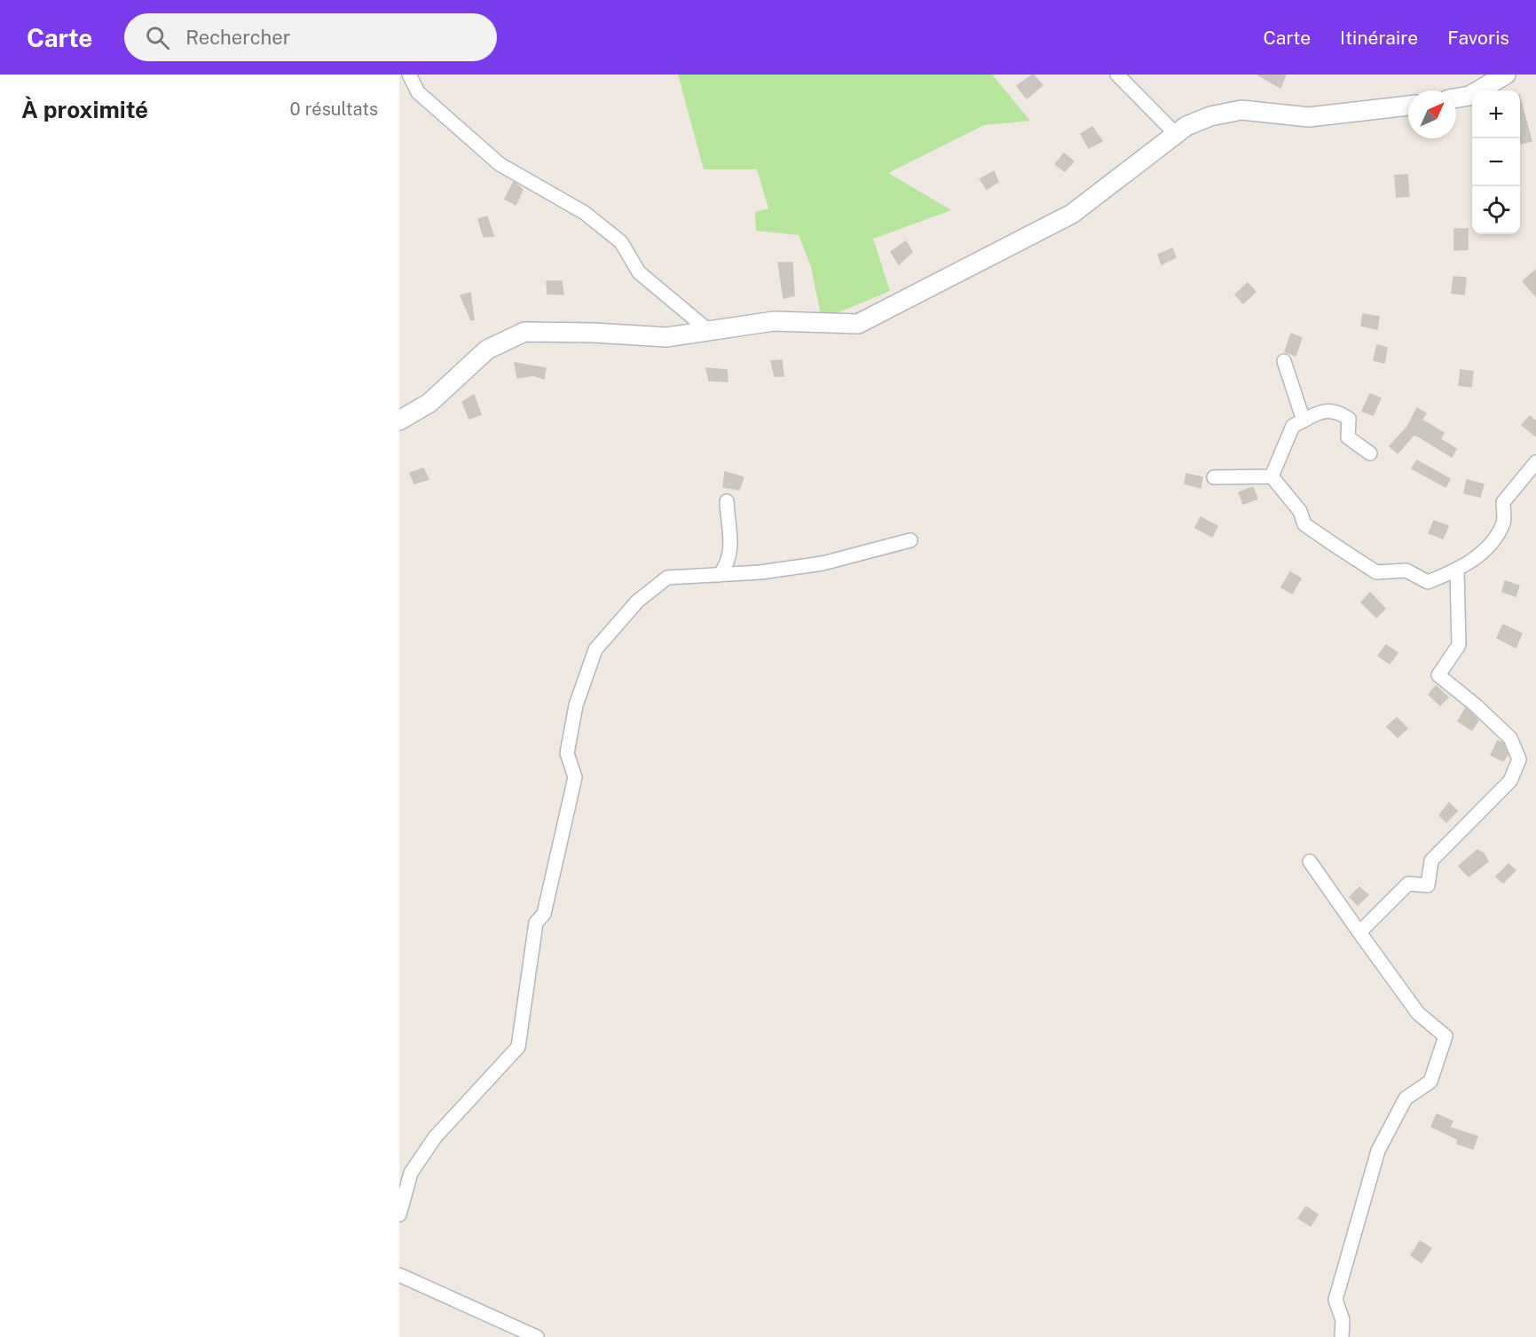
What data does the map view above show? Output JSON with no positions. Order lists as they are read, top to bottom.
{
  "north": "top right",
  "page": {
    "header": "Carte",
    "search": "Rechercher",
    "nav": ["Carte", "Itinéraire", "Favoris"],
    "heading": ["À proximité", "0 résultats"],
    "map_buttons": ["+", "−"]
  }
}
